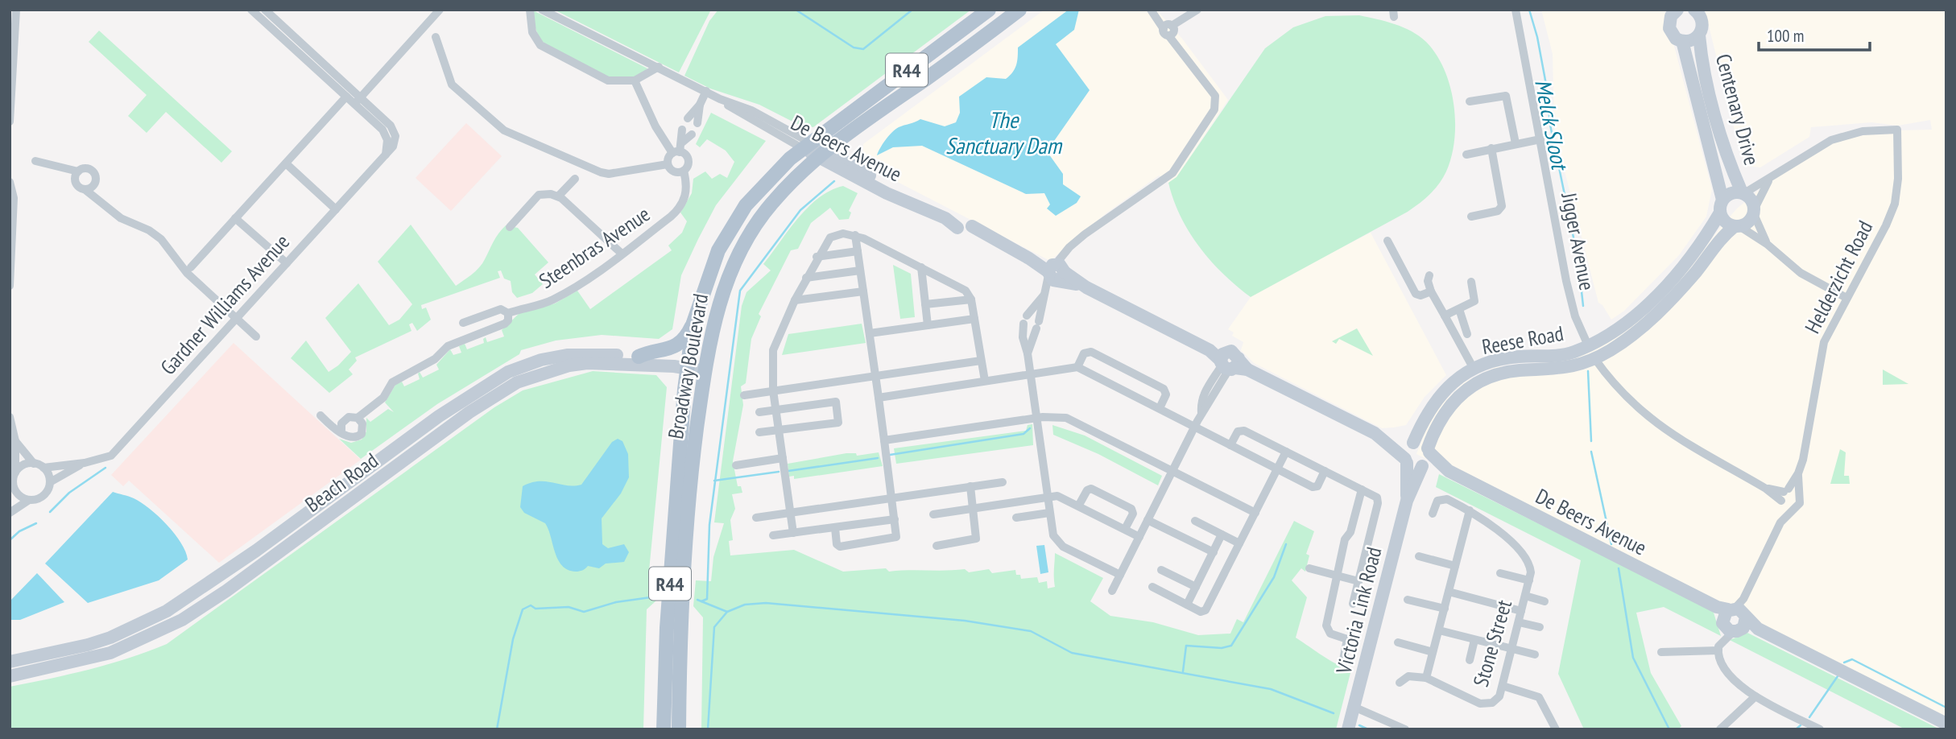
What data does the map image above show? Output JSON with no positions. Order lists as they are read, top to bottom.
{
  "streets": {
    "main road": ["R44", "Broadway Boulevard"],
    "street": [
      "Centenary Drive",
      "De Beers Avenue",
      "Jigger Avenue",
      "Steenbras Avenue",
      "Helderzicht Road",
      "Gardner Williams Avenue",
      "Reese Road",
      "Beach Road",
      "Victoria Link Road",
      "Stone Street"
    ]
  },
  "crossings": [
    ["Centenary Drive", "Reese Road"],
    ["De Beers Avenue", "Reese Road"],
    ["De Beers Avenue", "Broadway Boulevard"],
    ["De Beers Avenue", "Victoria Link Road"],
    ["Jigger Avenue", "Reese Road"],
    ["Reese Road", "Victoria Link Road"],
    ["Broadway Boulevard", "Beach Road"]
  ],
  "water": ["The Sanctuary Dam", "Melck Sloot"],
  "scale_bar": "100 m"
}
